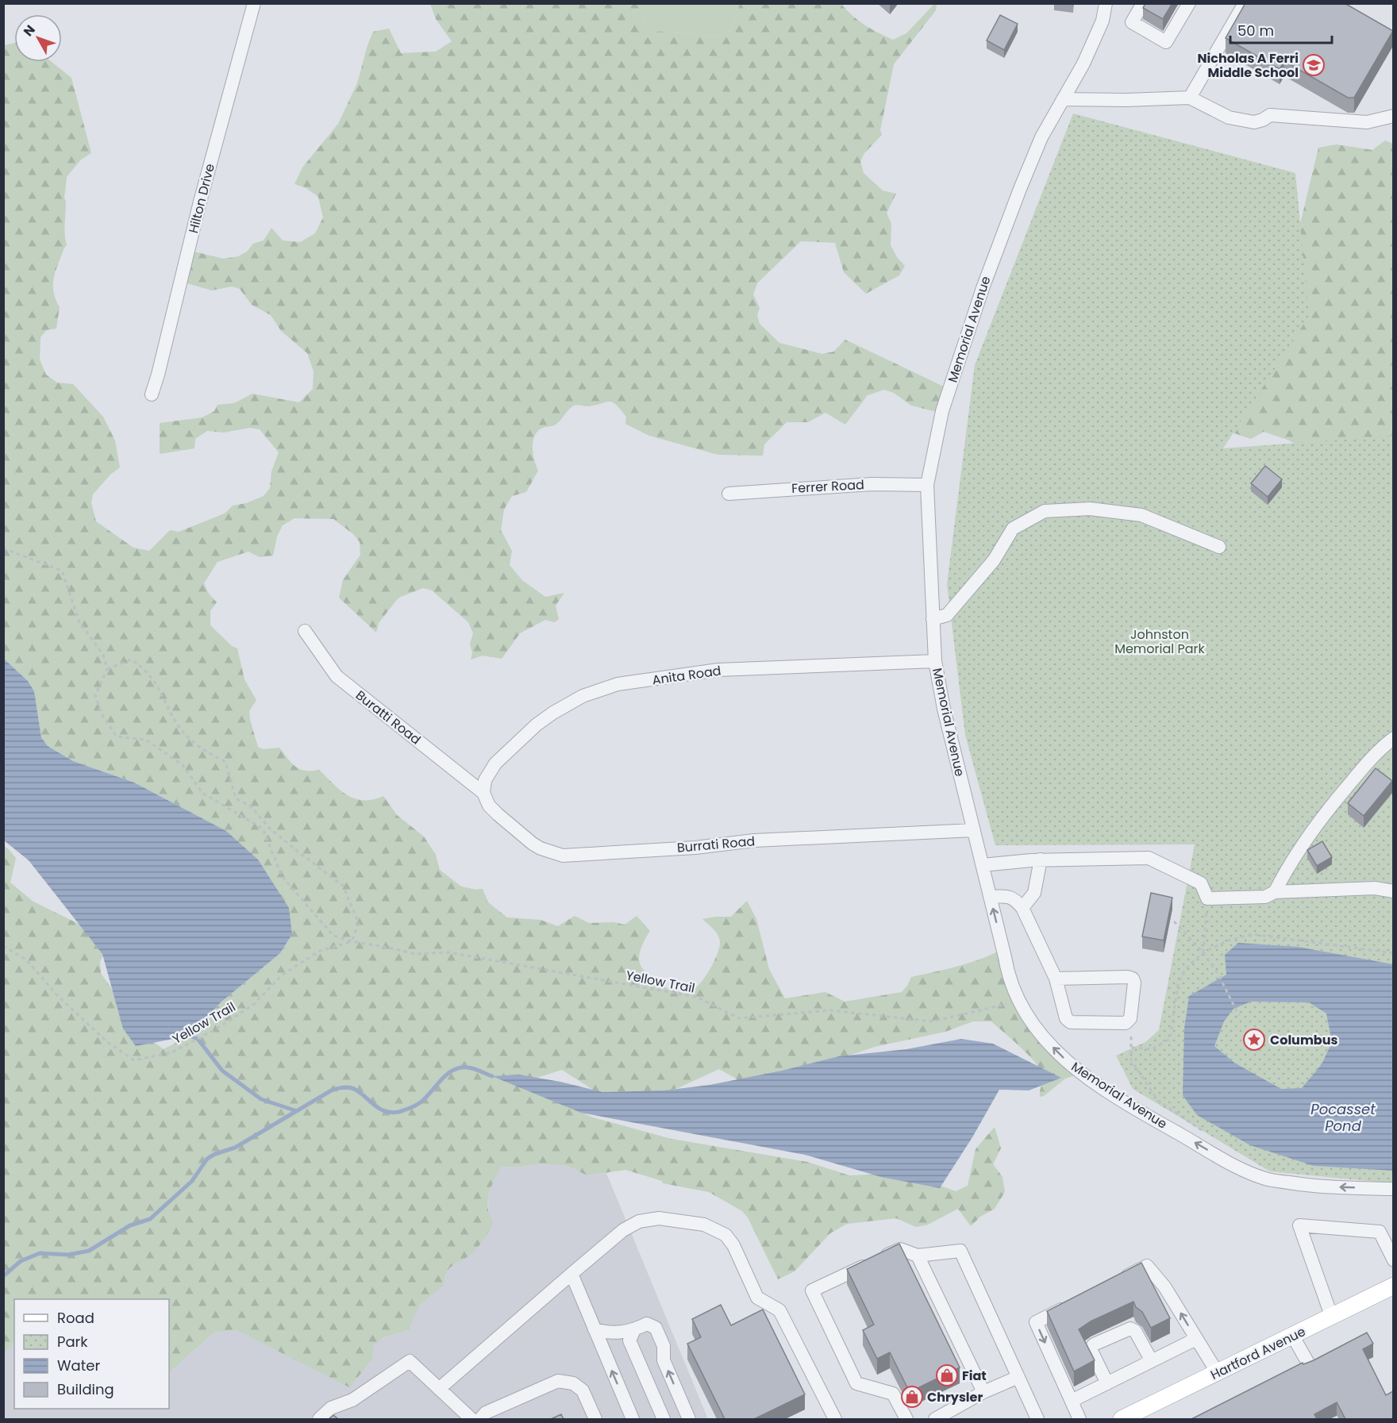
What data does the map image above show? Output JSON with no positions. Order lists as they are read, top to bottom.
{
  "streets": {
    "main road": ["Hartford Avenue"],
    "street": [
      "Hilton Drive",
      "Memorial Avenue",
      "Ferrer Road",
      "Anita Road",
      "Buratti Road",
      "Burrati Road"
    ],
    "path": ["Yellow Trail"]
  },
  "crossings": [
    ["Memorial Avenue", "Ferrer Road"],
    ["Memorial Avenue", "Anita Road"],
    ["Memorial Avenue", "Burrati Road"],
    ["Memorial Avenue", "Yellow Trail"],
    ["Anita Road", "Buratti Road"],
    ["Anita Road", "Burrati Road"],
    ["Buratti Road", "Burrati Road"]
  ],
  "water": ["Pocasset Pond"],
  "parks": ["Johnston Memorial Park"],
  "places": {
    "school or university": ["Nicholas A Ferri Middle School"],
    "place": ["Columbus"],
    "shop": ["Fiat", "Chrysler"]
  },
  "legend": [
    "Road",
    "Park",
    "Water",
    "Building"
  ],
  "scale_bar": "50 m",
  "north": "top left"
}
